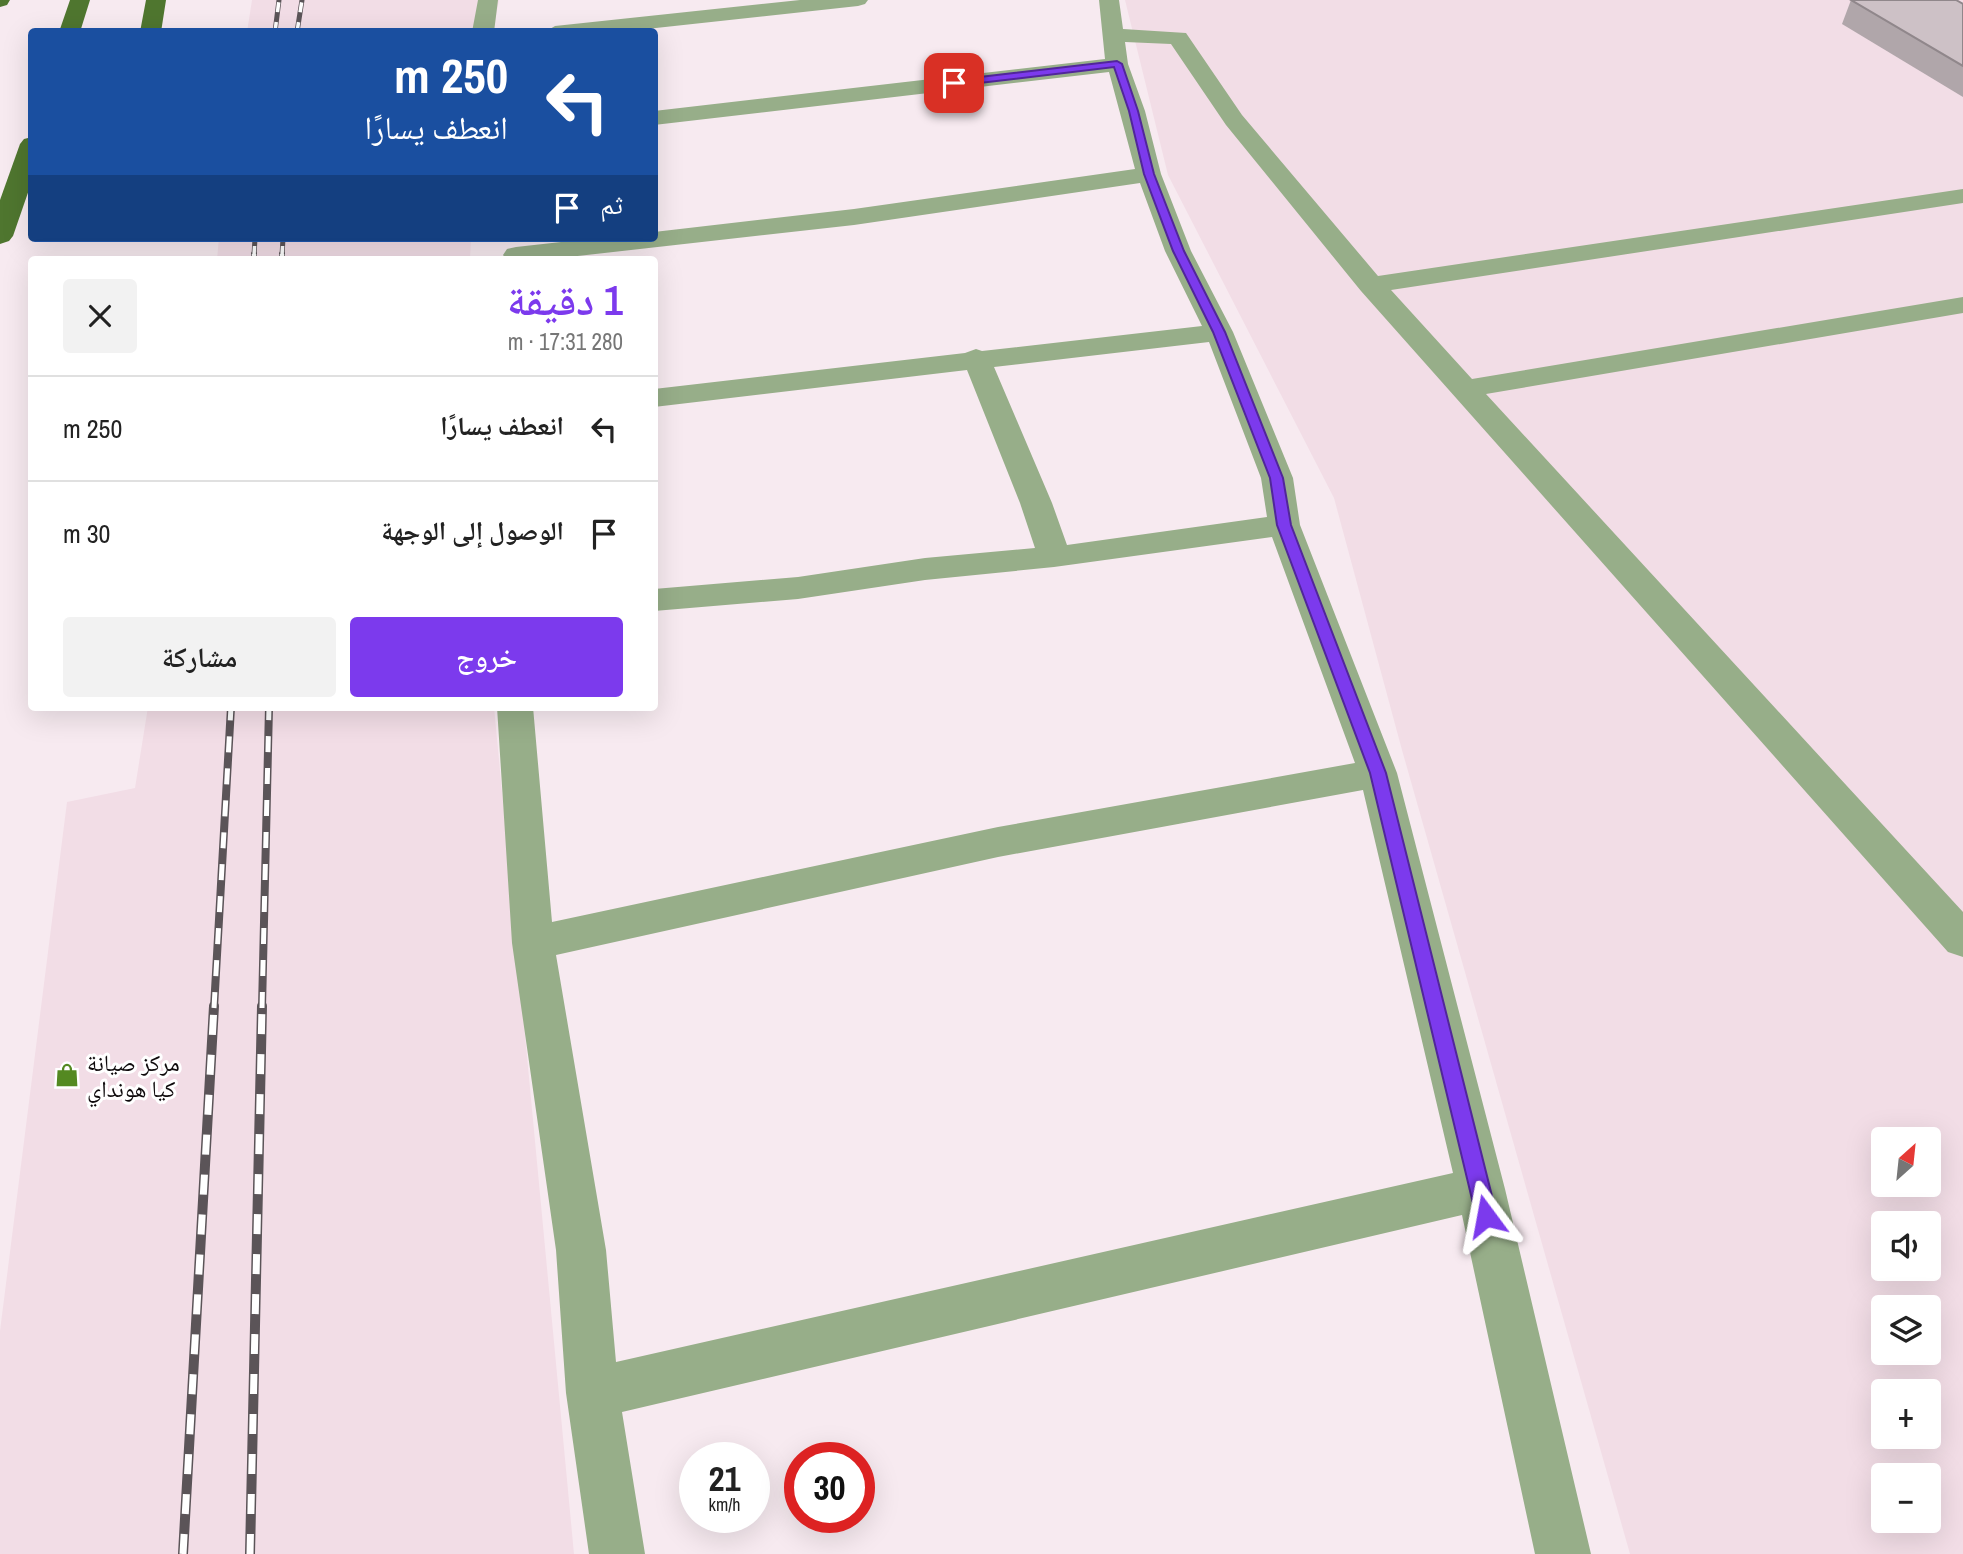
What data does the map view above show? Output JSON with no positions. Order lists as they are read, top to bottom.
{
  "places": {
    "shop": ["مركز صيانة كيا هونداي"]
  },
  "north": "top right",
  "page": {
    "turn": ["250 m", "انعطف يسارًا"],
    "then": "ثم",
    "heading": ["1 دقيقة", "280 m · 17:31"],
    "list": [
      {
        "name": "انعطف يسارًا",
        "value": "250 m"
      },
      {
        "name": "الوصول إلى الوجهة",
        "value": "30 m"
      }
    ],
    "buttons": ["خروج", "مشاركة"],
    "map_buttons": ["+", "−"],
    "speed": "21 km/h",
    "limit": "30"
  }
}
